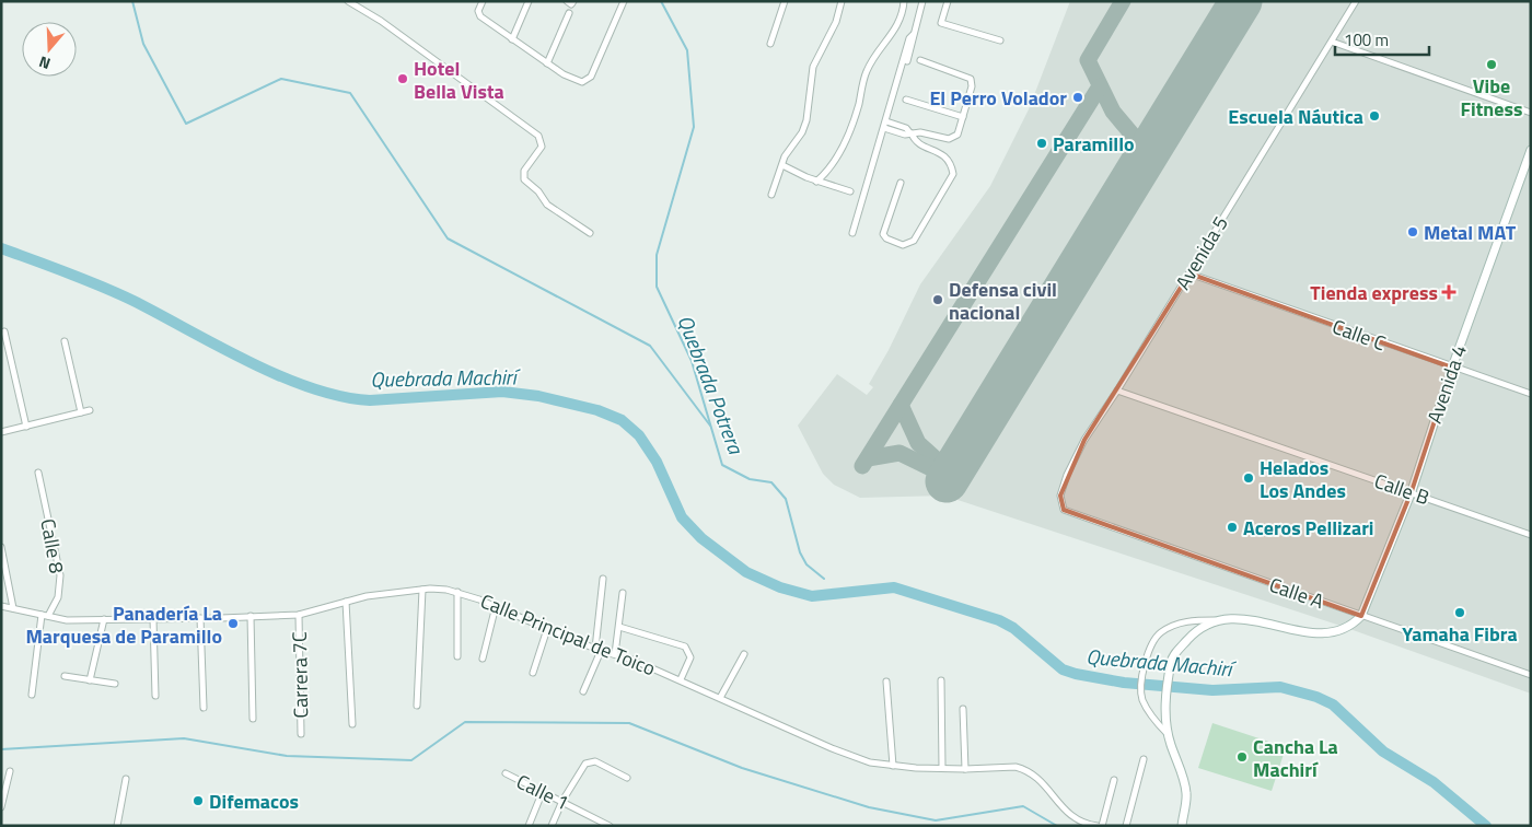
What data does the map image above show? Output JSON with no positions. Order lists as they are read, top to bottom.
{
  "streets": {
    "main road": ["Avenida 4"],
    "street": [
      "Avenida 5",
      "Calle C",
      "Calle B",
      "Calle 8",
      "Calle A",
      "Calle Principal de Toico",
      "Carrera 7C",
      "Calle 1"
    ]
  },
  "crossings": [
    ["Avenida 5", "Calle C"],
    ["Avenida 5", "Calle B"],
    ["Avenida 5", "Calle A"],
    ["Calle C", "Avenida 4"],
    ["Avenida 4", "Calle B"],
    ["Avenida 4", "Calle A"],
    ["Calle 8", "Calle Principal de Toico"],
    ["Calle Principal de Toico", "Carrera 7C"]
  ],
  "water": ["Quebrada Machirí", "Quebrada Potrera"],
  "places": {
    "other": [
      "Vibe Fitness",
      "Hotel Bella Vista",
      "El Perro Volador",
      "Escuela Náutica",
      "Paramillo",
      "Metal MAT",
      "Defensa civil nacional",
      "Helados Los Andes",
      "Aceros Pellizari",
      "Yamaha Fibra",
      "Panadería La Marquesa de Paramillo",
      "Cancha La Machirí",
      "Difemacos"
    ],
    "health": ["Tienda express"]
  },
  "scale_bar": "100 m",
  "north": "bottom"
}
